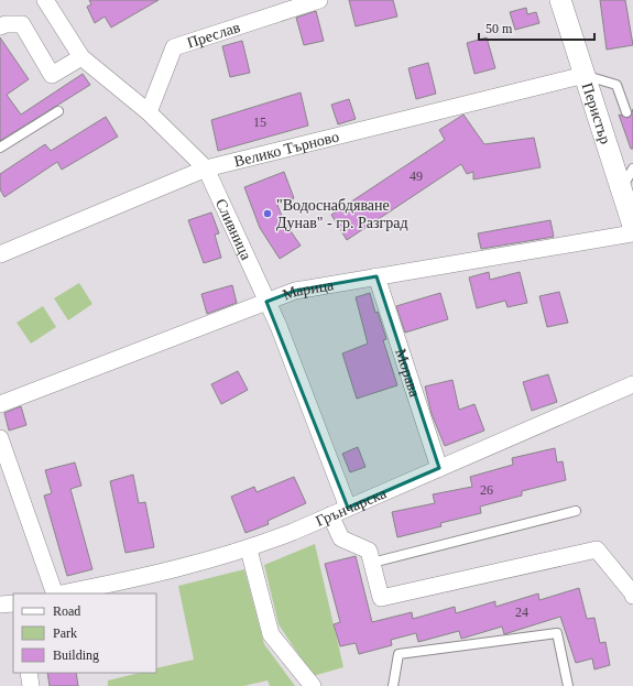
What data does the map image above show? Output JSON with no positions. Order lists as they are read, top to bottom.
{
  "streets": {
    "street": [
      "Преслав",
      "Перистър",
      "Велико Търново",
      "Сливница",
      "Марица",
      "Морава",
      "Грънчарска"
    ]
  },
  "crossings": [
    ["Преслав", "Сливница"],
    ["Перистър", "Велико Търново"],
    ["Велико Търново", "Сливница"],
    ["Сливница", "Марица"],
    ["Сливница", "Грънчарска"],
    ["Марица", "Морава"],
    ["Морава", "Грънчарска"]
  ],
  "places": ["\"Водоснабдяване Дунав\" - гр. Разград"],
  "house_numbers": [
    "15",
    "49",
    "26",
    "24"
  ],
  "legend": ["Road", "Park", "Building"],
  "scale_bar": "50 m"
}
